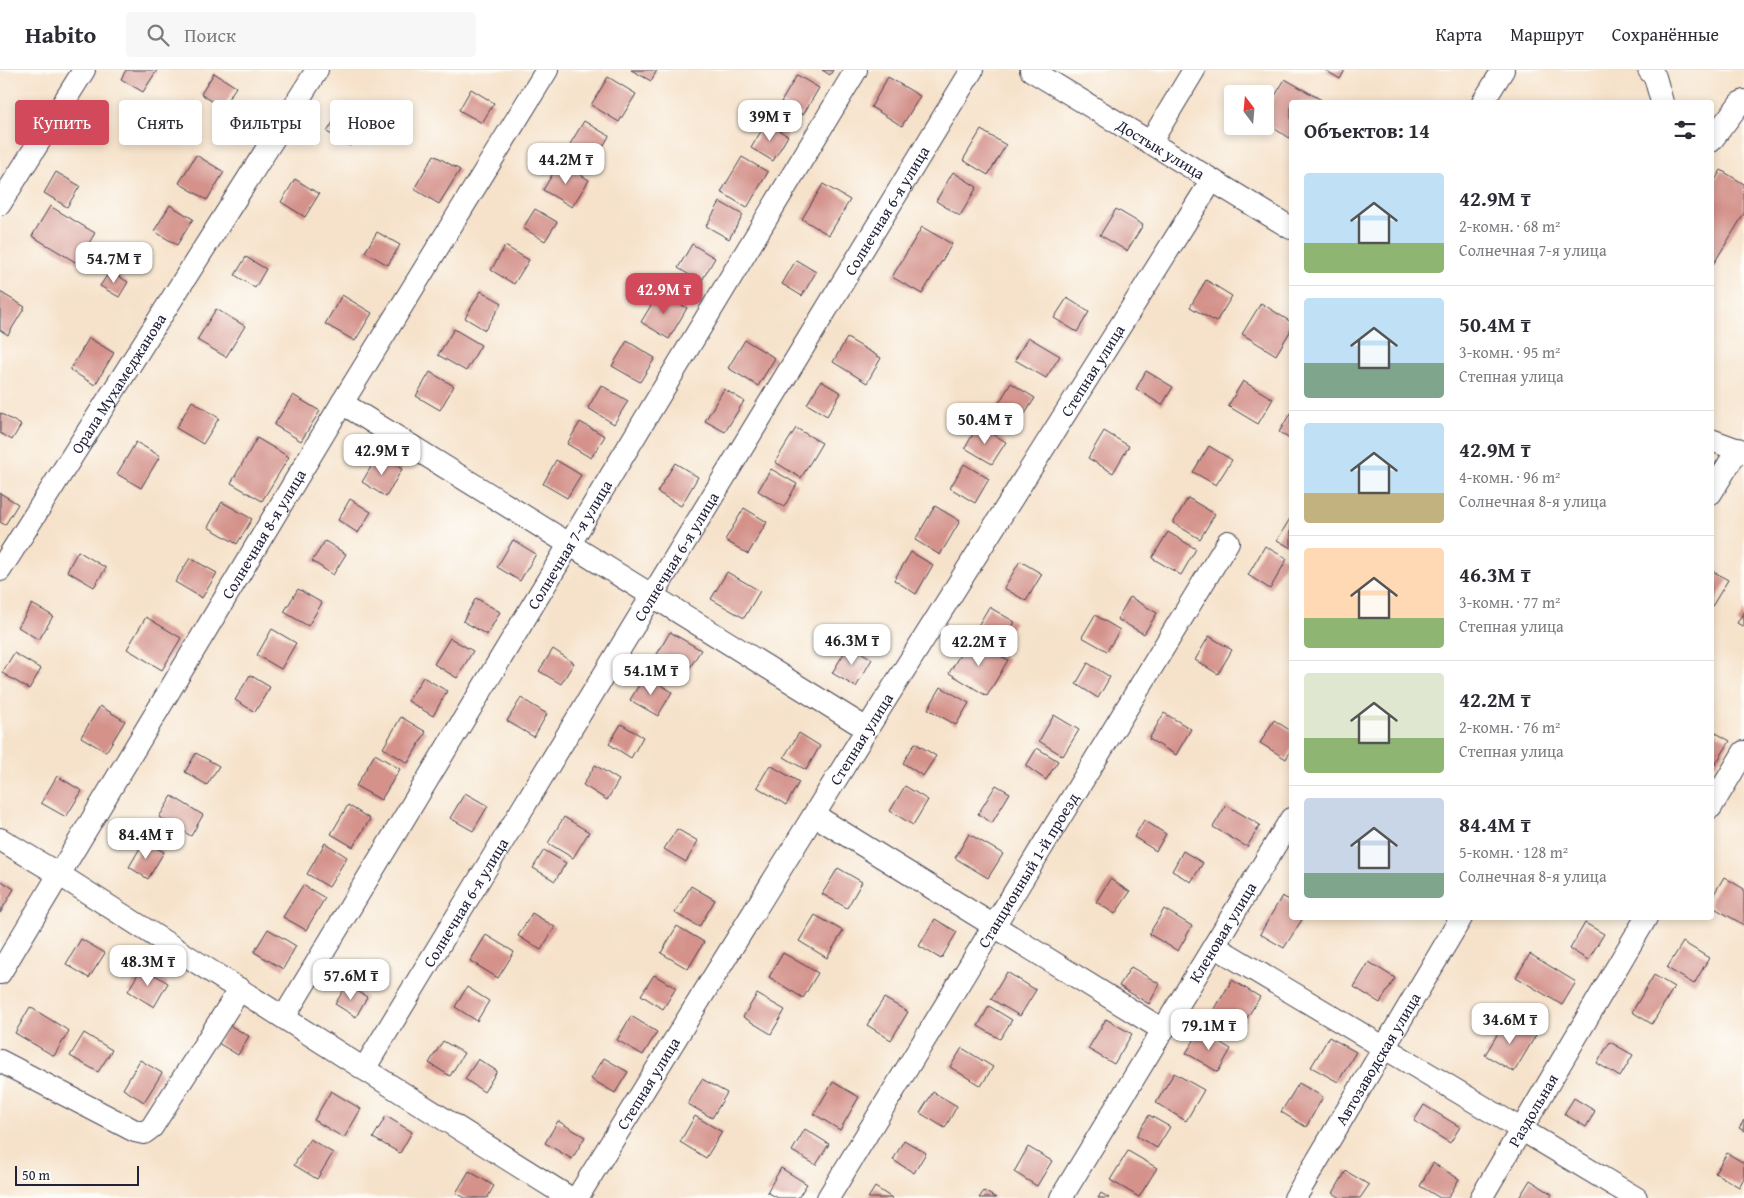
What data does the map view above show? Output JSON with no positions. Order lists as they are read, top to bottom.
{
  "streets": {
    "street": [
      "Достык улица",
      "Солнечная 6-я улица",
      "Степная улица",
      "Орала Мухамеджанова",
      "Солнечная 8-я улица",
      "Солнечная 7-я улица",
      "Станционный 1-й проезд",
      "Кленовая улица",
      "Автозаводская улица",
      "Раздольная"
    ]
  },
  "crossings": [
    ["Достык улица", "Степная улица"]
  ],
  "scale_bar": "50 m",
  "north": "top",
  "page": {
    "header": "Habito",
    "search": "Поиск",
    "nav": ["Карта", "Маршрут", "Сохранённые"],
    "price": [
      "39M ₸",
      "44.2M ₸",
      "54.7M ₸",
      "42.9M ₸",
      "50.4M ₸",
      "42.9M ₸",
      "46.3M ₸",
      "42.2M ₸",
      "54.1M ₸",
      "84.4M ₸",
      "48.3M ₸",
      "57.6M ₸",
      "34.6M ₸",
      "79.1M ₸"
    ],
    "chip": [
      "Купить",
      "Снять",
      "Фильтры",
      "Новое"
    ],
    "heading": "Объектов: 14",
    "list": [
      {
        "name": "42.9M ₸",
        "note": "2-комн. · 68 m² · Солнечная 7-я улица"
      },
      {
        "name": "50.4M ₸",
        "note": "3-комн. · 95 m² · Степная улица"
      },
      {
        "name": "42.9M ₸",
        "note": "4-комн. · 96 m² · Солнечная 8-я улица"
      },
      {
        "name": "46.3M ₸",
        "note": "3-комн. · 77 m² · Степная улица"
      },
      {
        "name": "42.2M ₸",
        "note": "2-комн. · 76 m² · Степная улица"
      },
      {
        "name": "84.4M ₸",
        "note": "5-комн. · 128 m² · Солнечная 8-я улица"
      }
    ],
    "scale": "50 m"
  }
}
